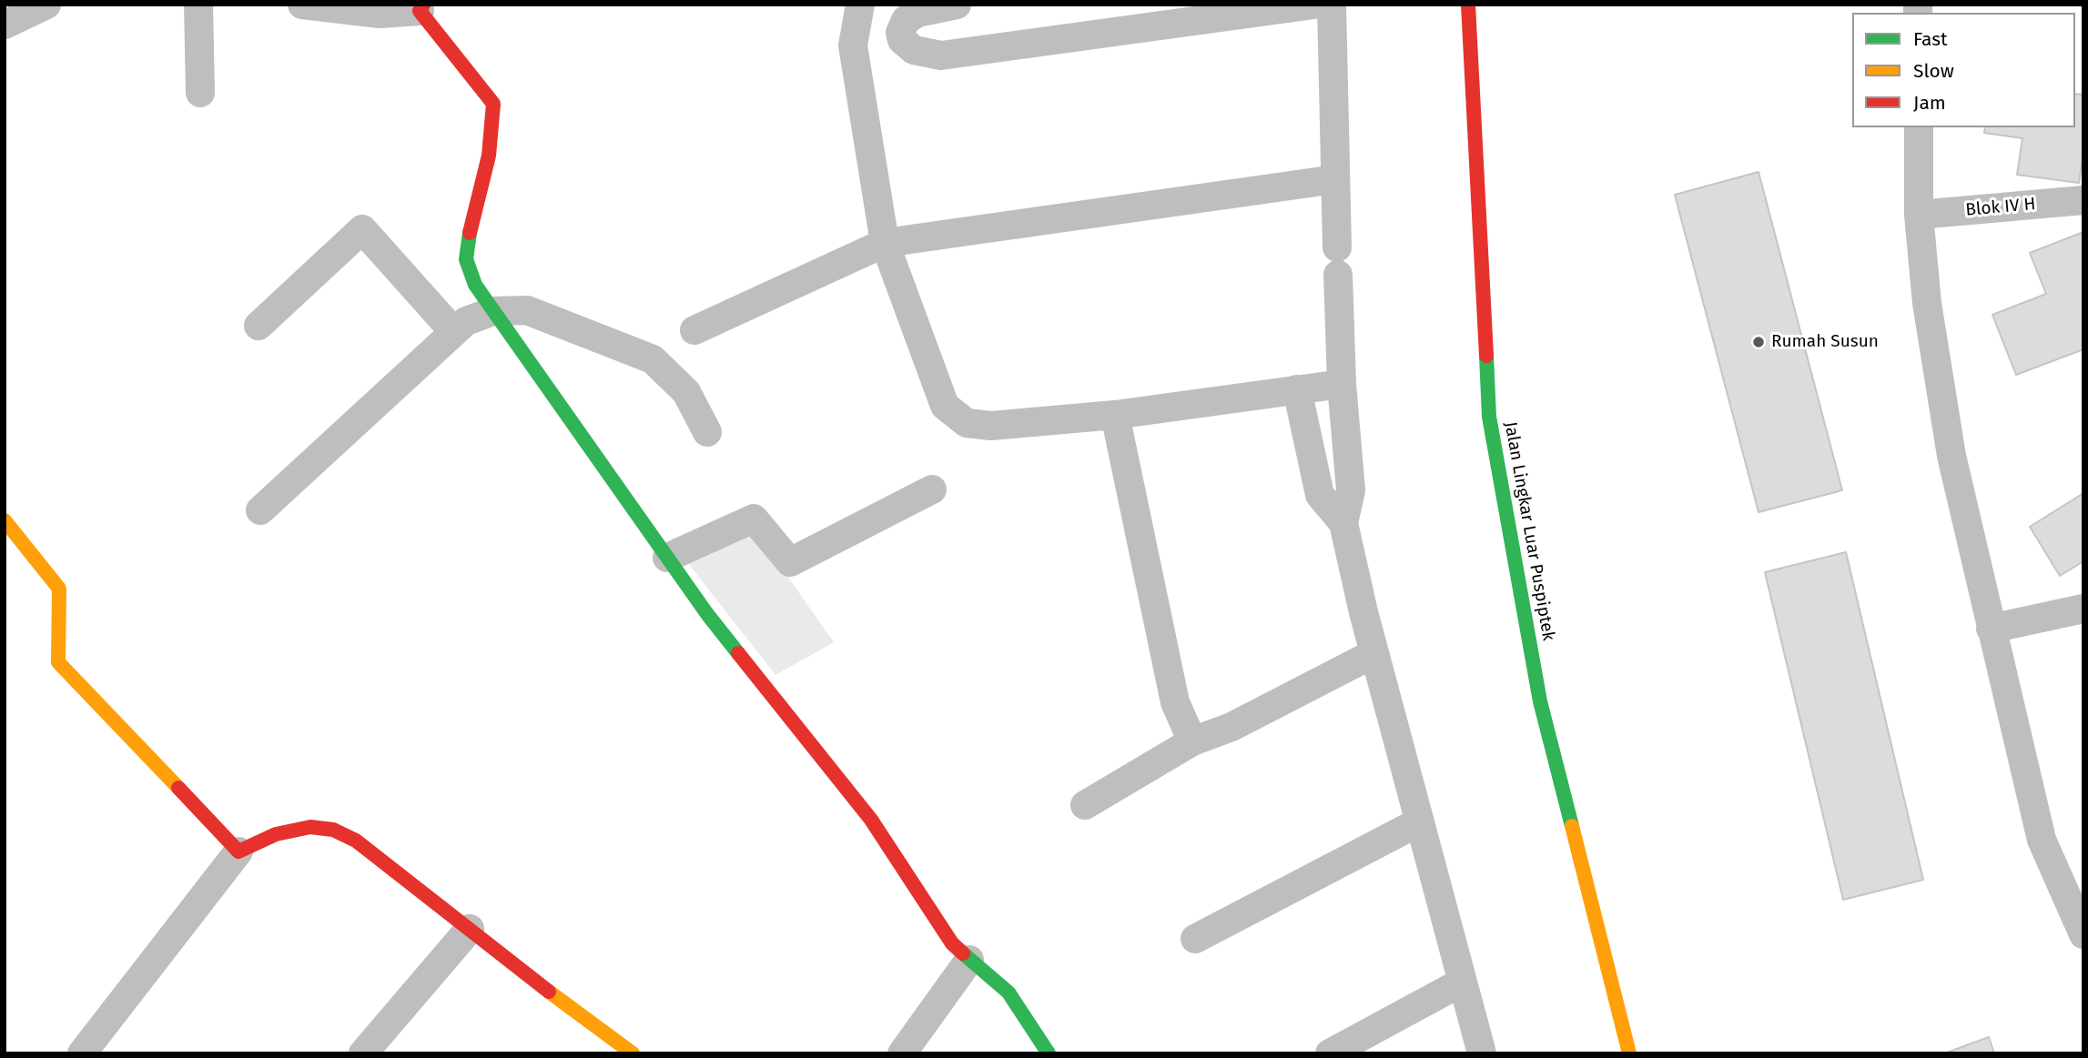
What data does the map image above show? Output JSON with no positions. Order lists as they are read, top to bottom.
{
  "streets": {
    "street": ["Blok IV H", "Jalan Lingkar Luar Puspiptek"]
  },
  "places": ["Rumah Susun"],
  "legend": ["Fast", "Slow", "Jam"]
}
